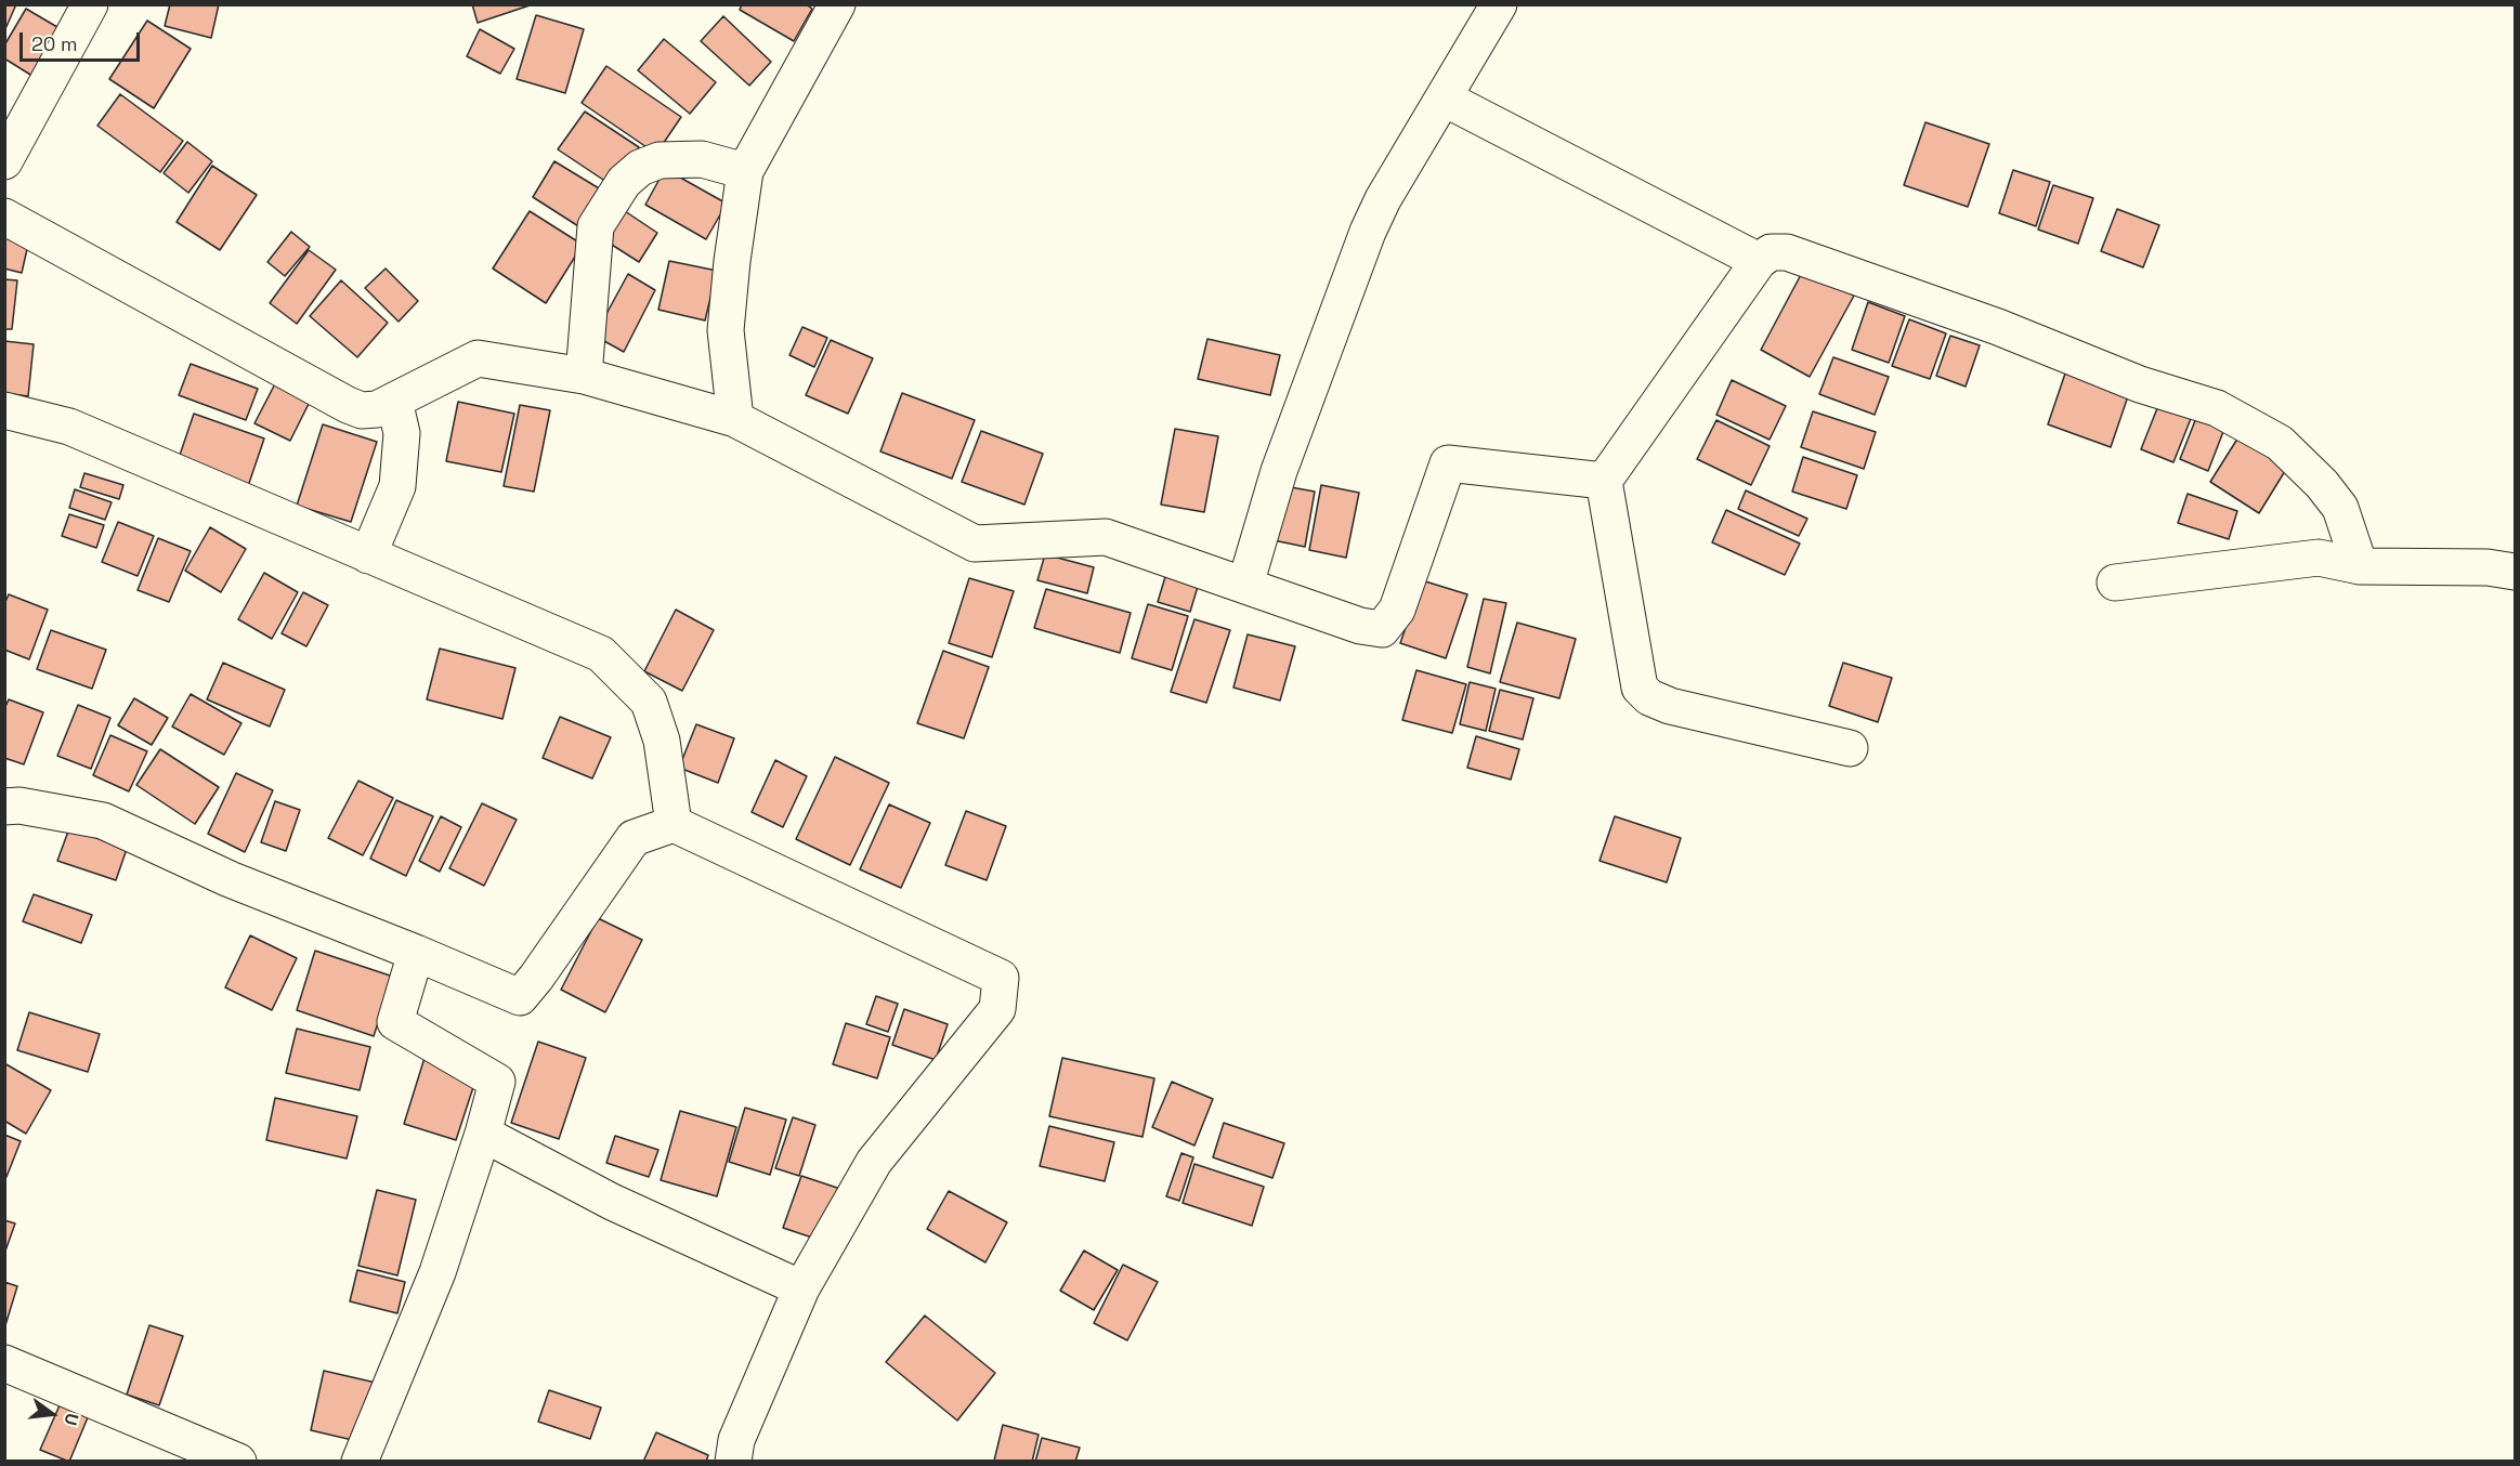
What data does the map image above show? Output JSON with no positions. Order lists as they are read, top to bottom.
{
  "scale_bar": "20 m",
  "north": "right"
}
